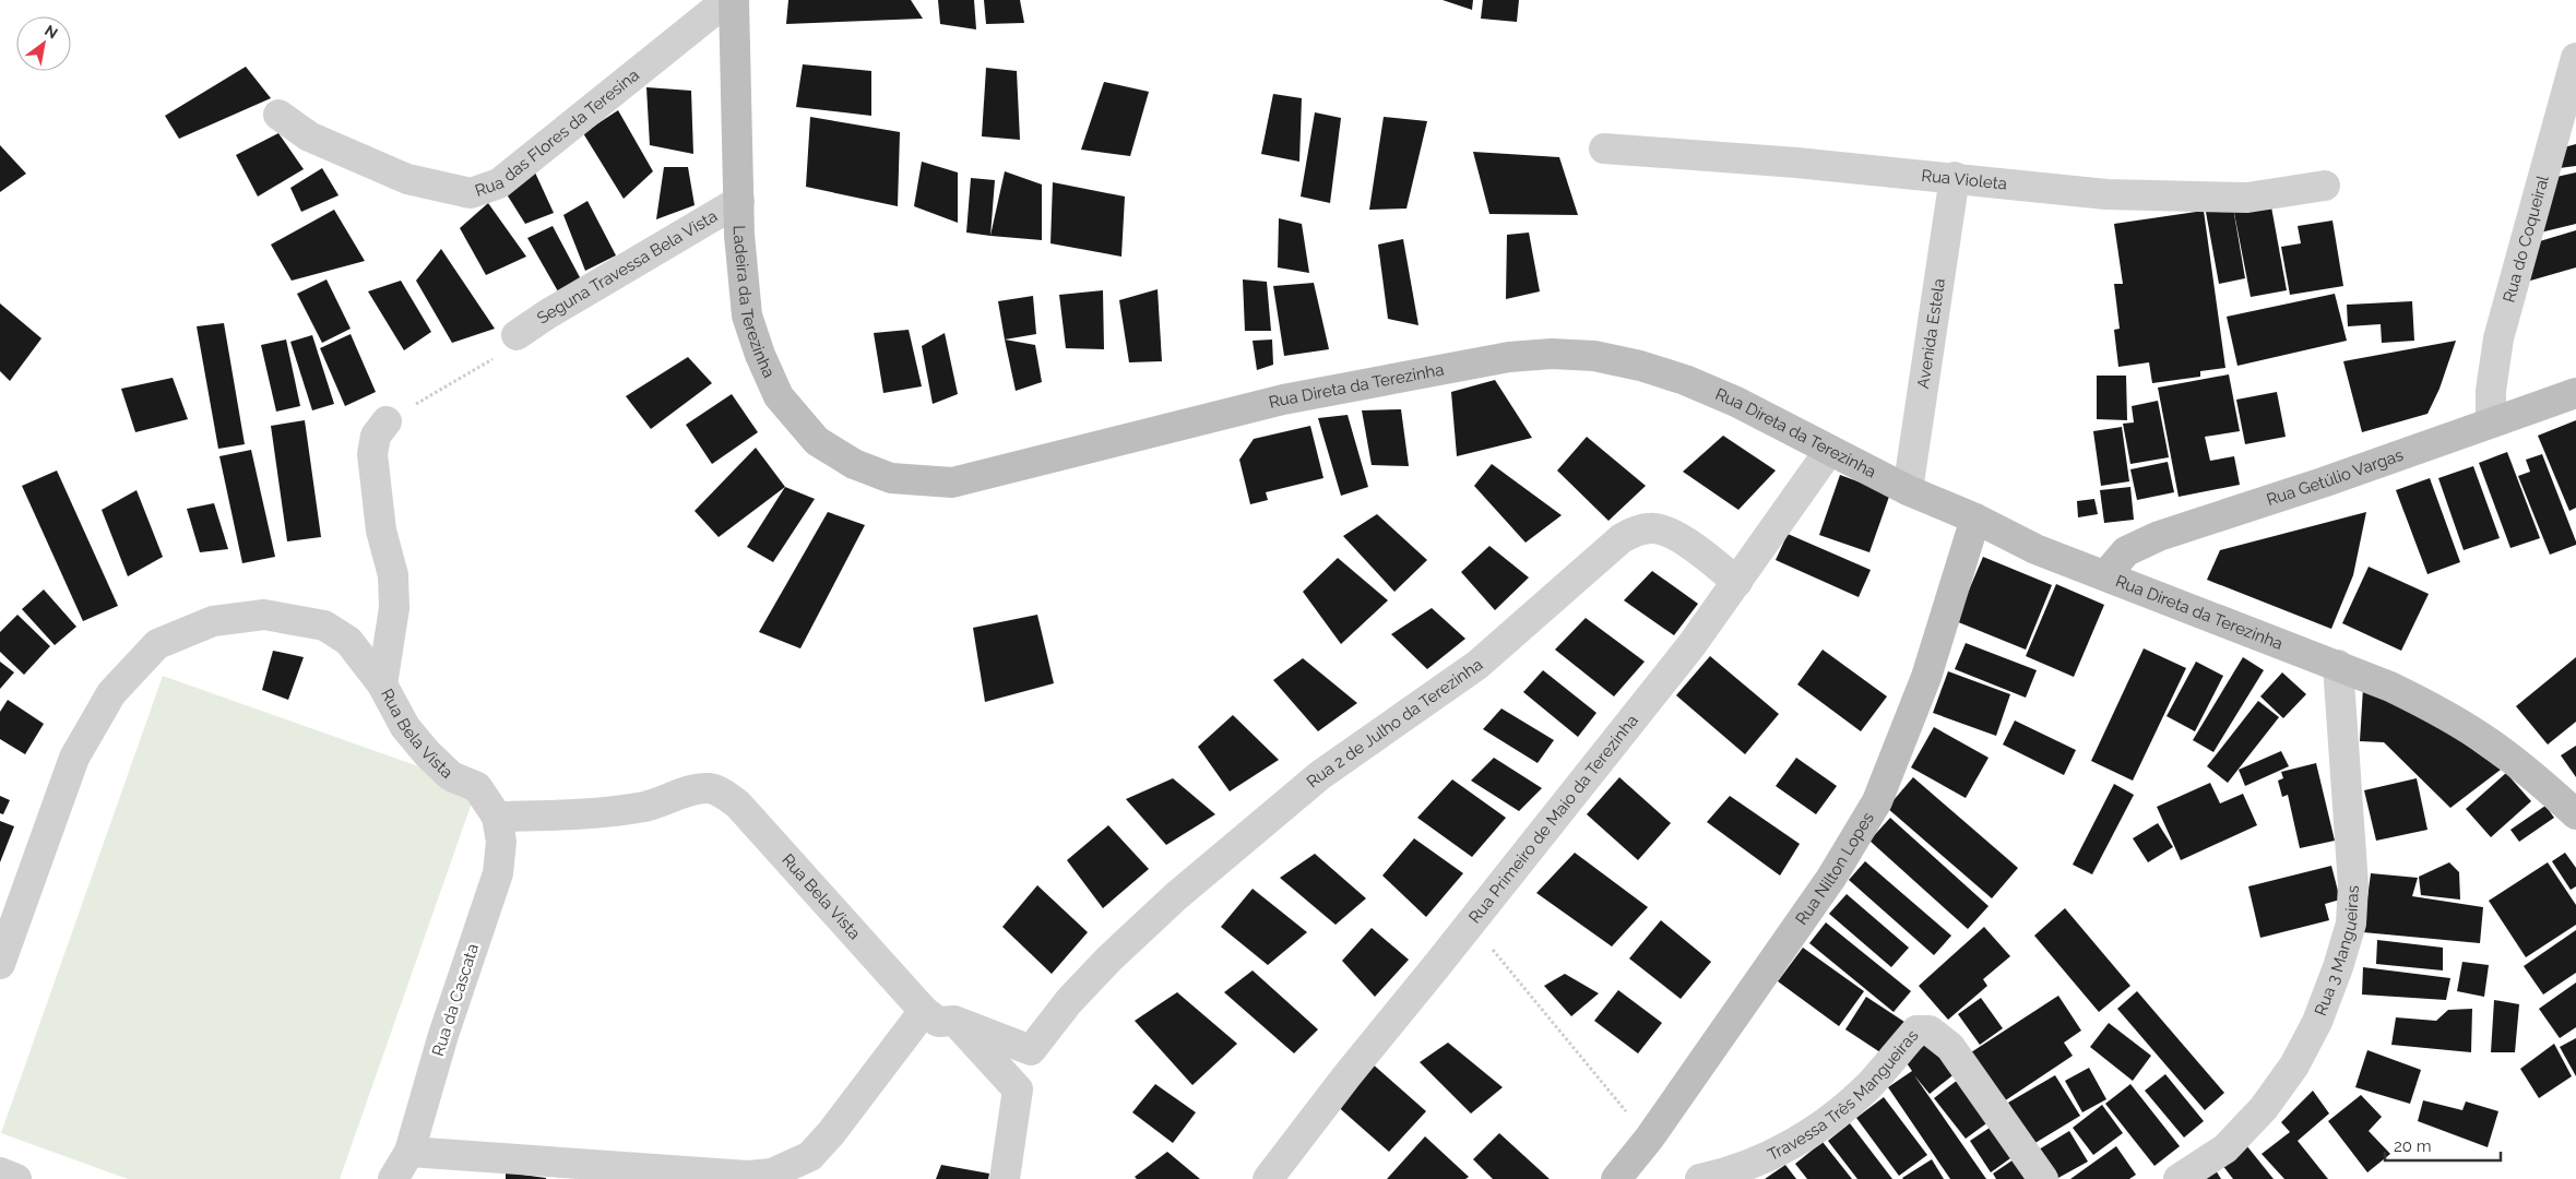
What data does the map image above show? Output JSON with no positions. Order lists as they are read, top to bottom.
{
  "streets": {
    "main road": [
      "Ladeira da Terezinha",
      "Rua Direta da Terezinha",
      "Rua Getúlio Vargas",
      "Rua Nilton Lopes"
    ],
    "street": [
      "Rua das Flores da Teresina",
      "Rua Violeta",
      "Rua do Coqueiral",
      "Seguna Travessa Bela Vista",
      "Avenida Estela",
      "Rua 2 de Julho da Terezinha",
      "Rua Bela Vista",
      "Rua Primeiro de Maio da Terezinha",
      "Rua 3 Mangueiras",
      "Rua da Cascata",
      "Travessa Três Mangueiras"
    ]
  },
  "crossings": [
    ["Rua Violeta", "Avenida Estela"],
    ["Rua do Coqueiral", "Rua Getúlio Vargas"],
    ["Seguna Travessa Bela Vista", "Ladeira da Terezinha"],
    ["Ladeira da Terezinha", "Rua Direta da Terezinha"],
    ["Avenida Estela", "Rua Direta da Terezinha"],
    ["Rua Direta da Terezinha", "Rua Getúlio Vargas"],
    ["Rua Direta da Terezinha", "Rua Primeiro de Maio da Terezinha"],
    ["Rua Direta da Terezinha", "Rua Nilton Lopes"],
    ["Rua Direta da Terezinha", "Rua 3 Mangueiras"],
    ["Rua 2 de Julho da Terezinha", "Rua Bela Vista"],
    ["Rua 2 de Julho da Terezinha", "Rua Primeiro de Maio da Terezinha"],
    ["Rua Bela Vista", "Rua da Cascata"]
  ],
  "scale_bar": "20 m",
  "north": "top right"
}
